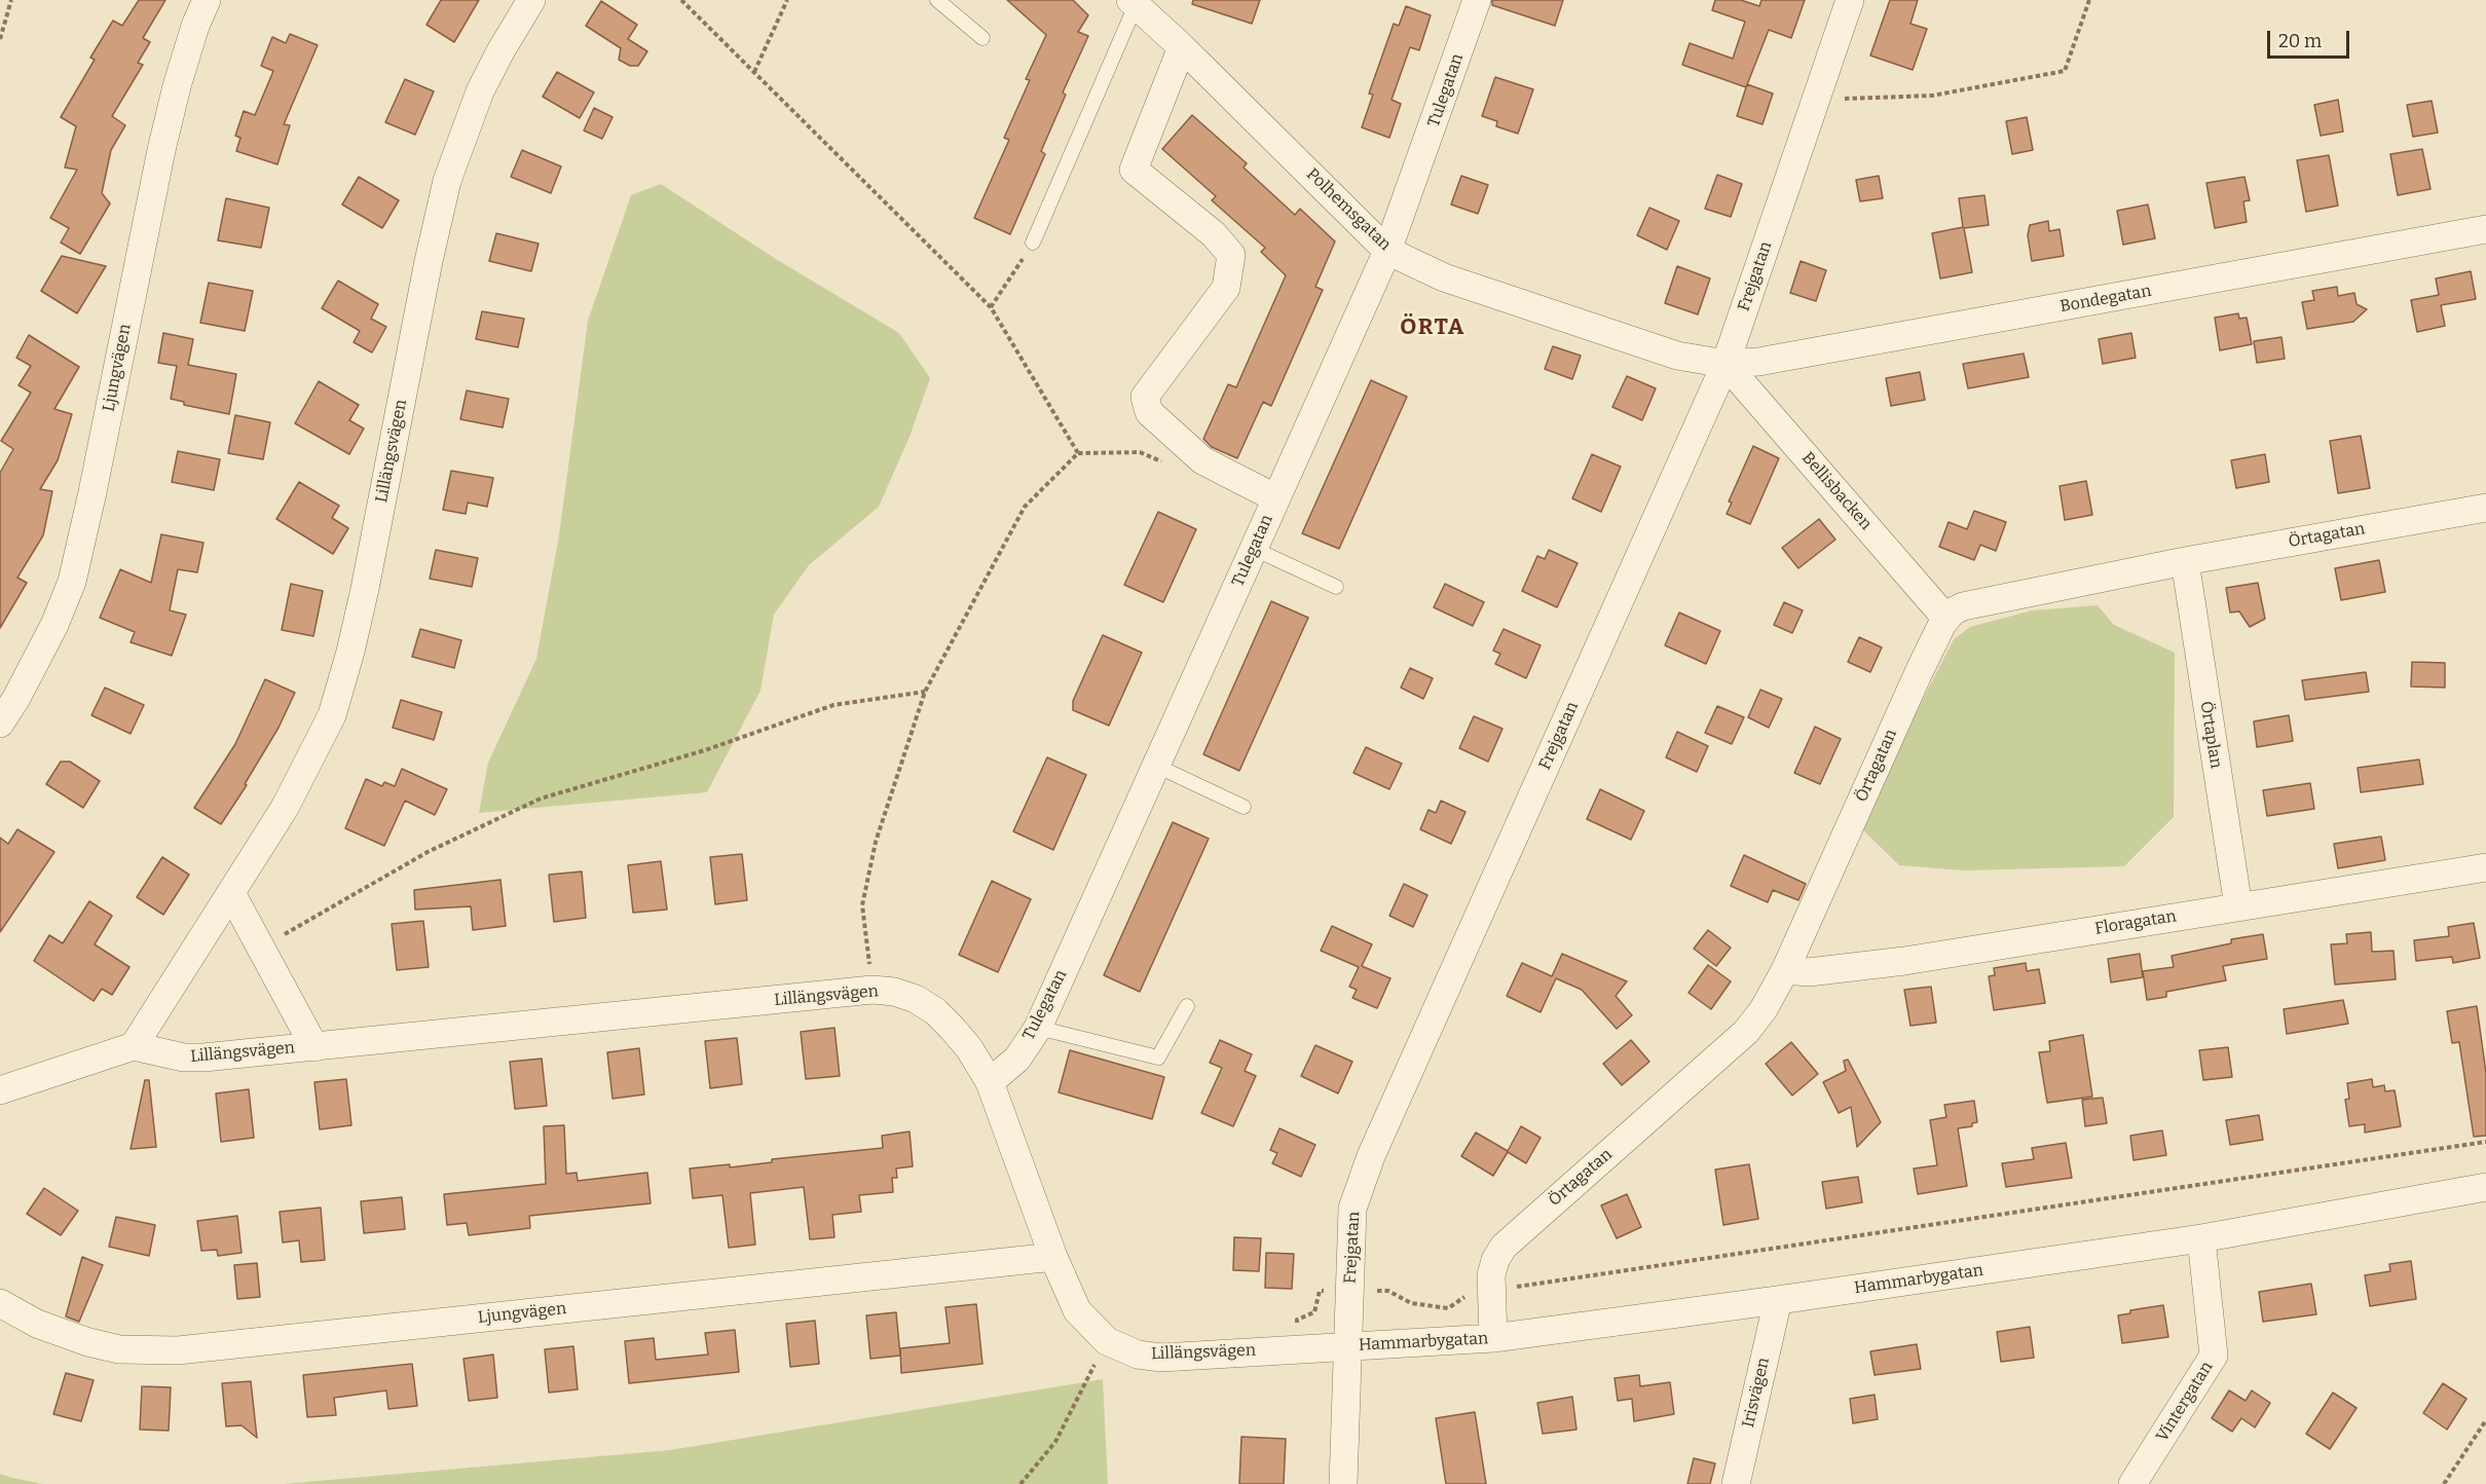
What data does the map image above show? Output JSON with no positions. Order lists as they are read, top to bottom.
{
  "streets": {
    "street": [
      "Tulegatan",
      "Polhemsgatan",
      "Frejgatan",
      "Bondegatan",
      "Ljungvägen",
      "Lillängsvägen",
      "Bellisbacken",
      "Örtagatan",
      "Örtaplan",
      "Floragatan",
      "Hammarbygatan",
      "Irisvägen",
      "Vintergatan"
    ]
  },
  "crossings": [
    ["Tulegatan", "Polhemsgatan"],
    ["Tulegatan", "Lillängsvägen"],
    ["Polhemsgatan", "Frejgatan"],
    ["Polhemsgatan", "Bondegatan"],
    ["Polhemsgatan", "Bellisbacken"],
    ["Frejgatan", "Bondegatan"],
    ["Frejgatan", "Lillängsvägen"],
    ["Frejgatan", "Bellisbacken"],
    ["Frejgatan", "Hammarbygatan"],
    ["Bondegatan", "Bellisbacken"],
    ["Ljungvägen", "Lillängsvägen"],
    ["Lillängsvägen", "Hammarbygatan"],
    ["Bellisbacken", "Örtagatan"],
    ["Örtagatan", "Örtaplan"],
    ["Örtagatan", "Floragatan"],
    ["Örtagatan", "Hammarbygatan"],
    ["Örtaplan", "Floragatan"],
    ["Hammarbygatan", "Irisvägen"],
    ["Hammarbygatan", "Vintergatan"]
  ],
  "districts": ["ÖRTA"],
  "scale_bar": "20 m"
}
